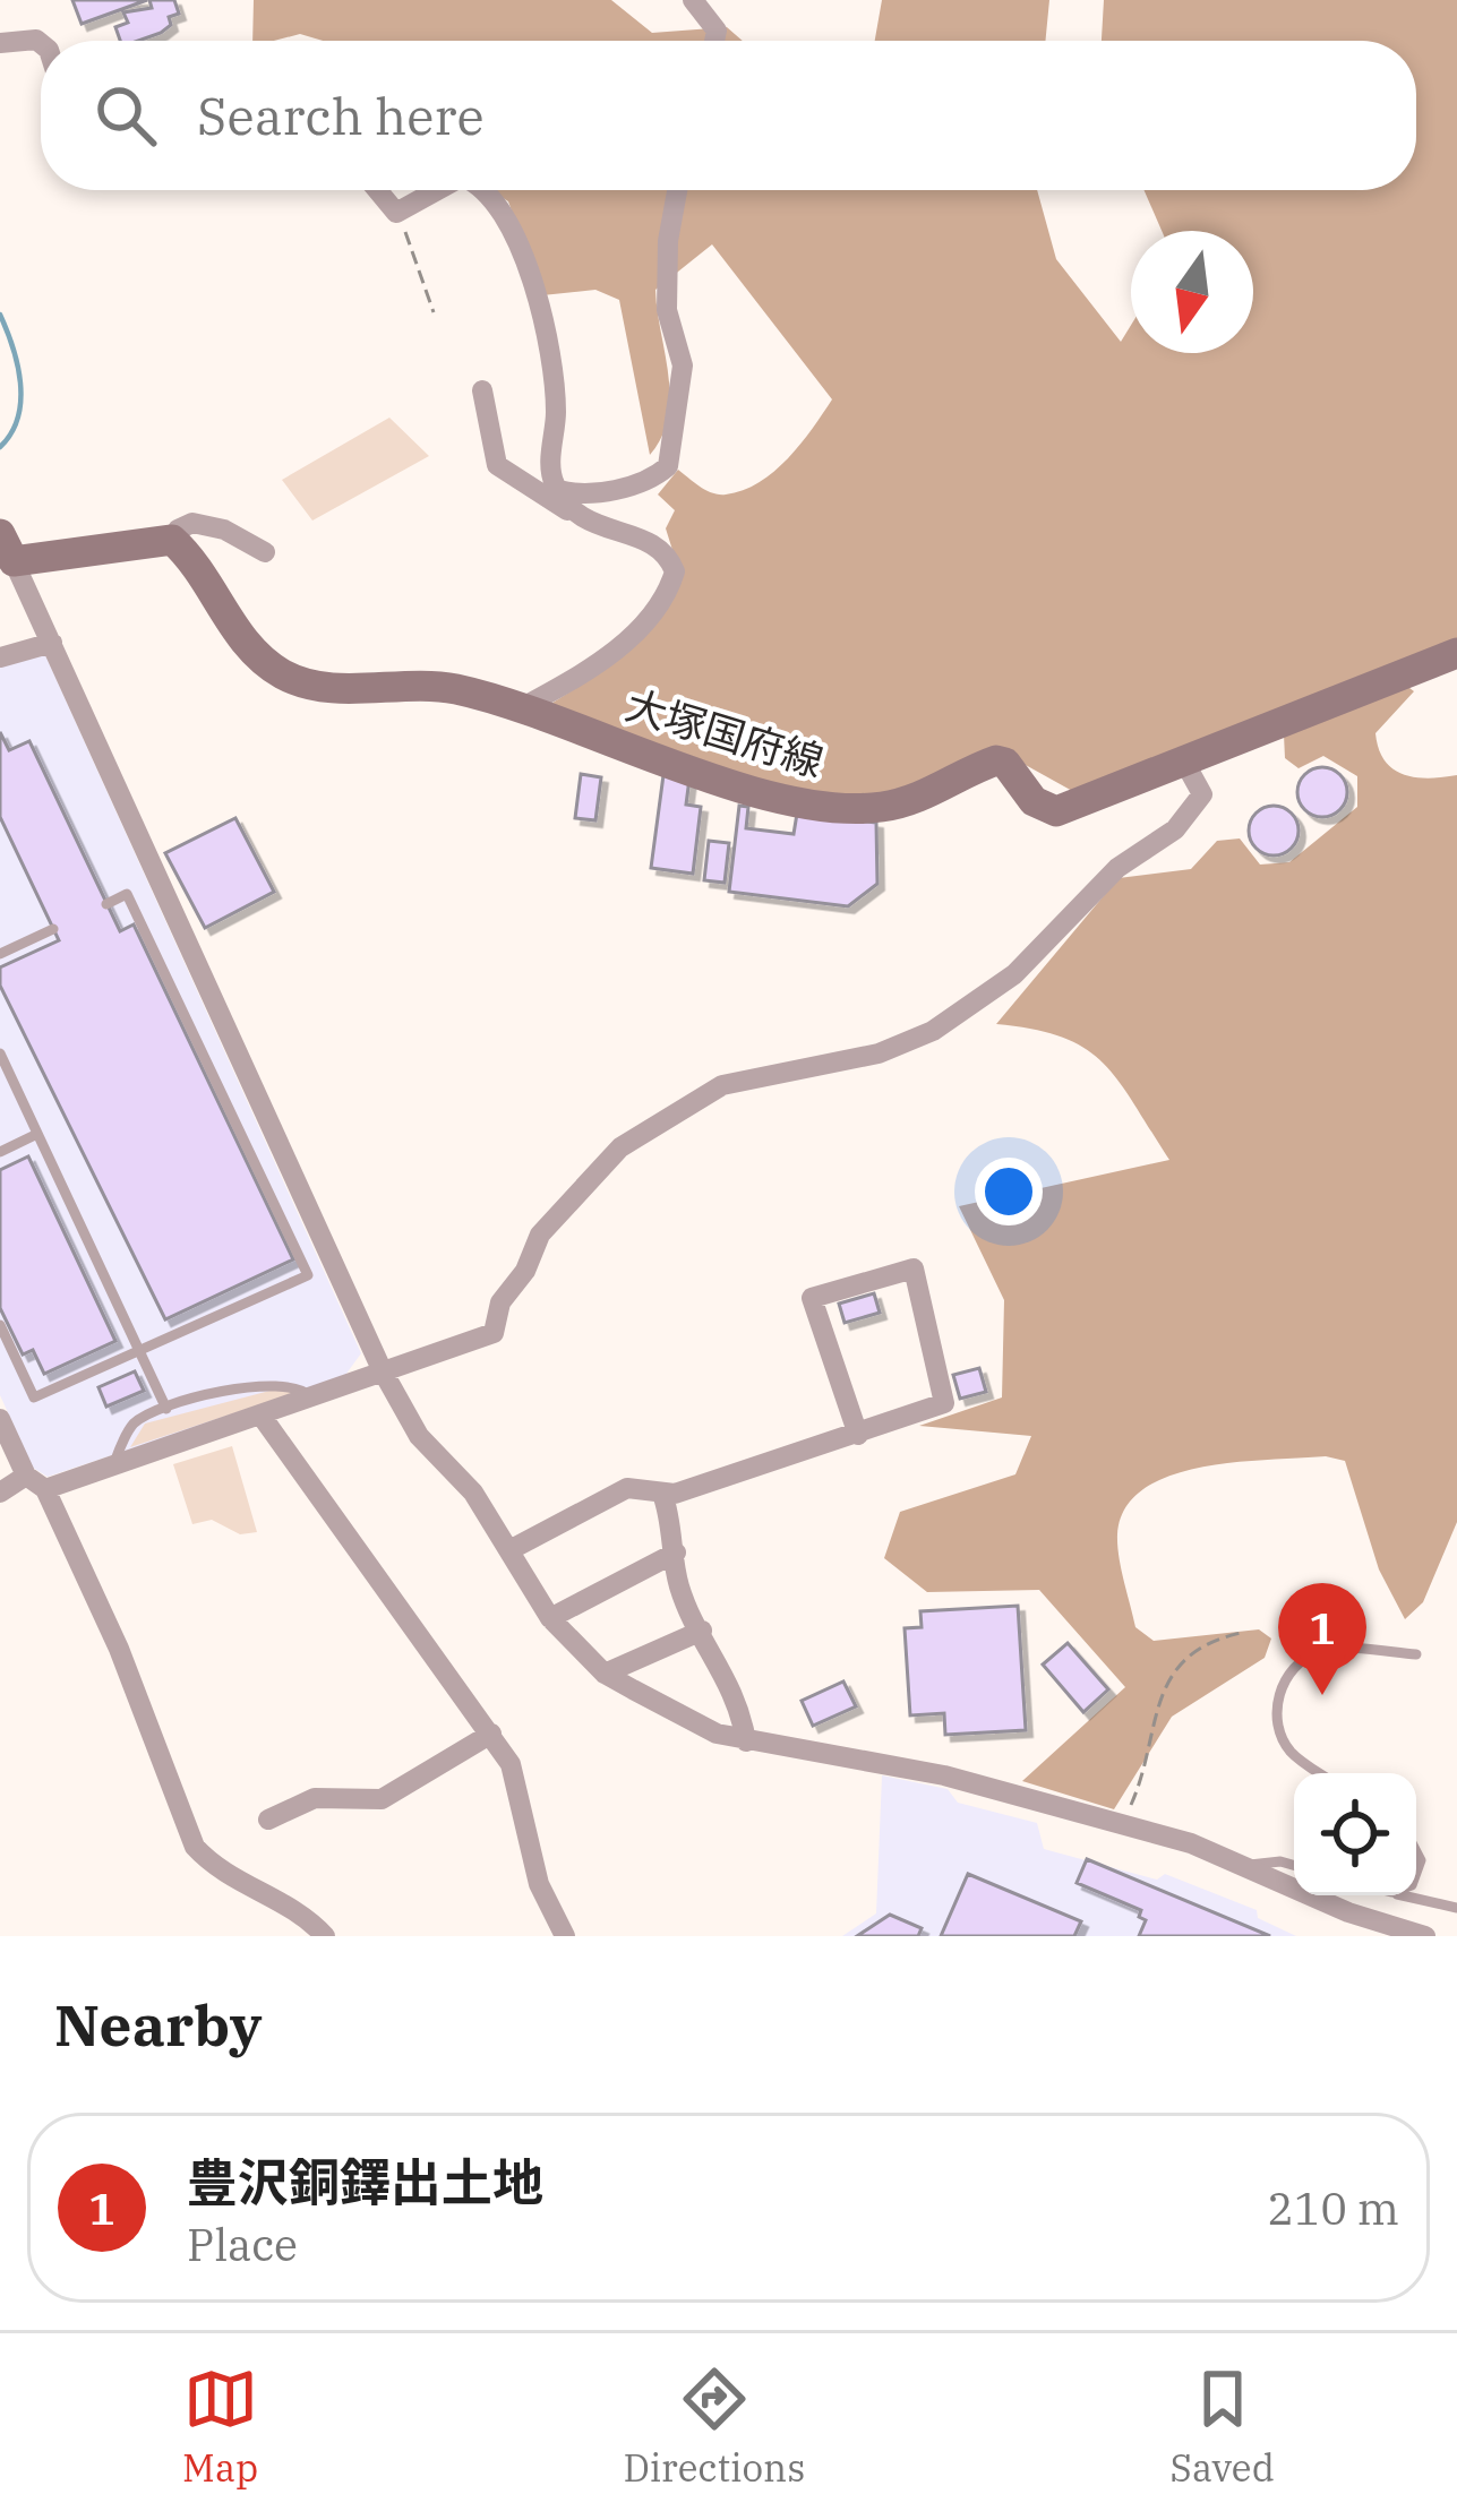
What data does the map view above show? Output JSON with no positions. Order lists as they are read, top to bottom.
{
  "streets": {
    "main road": ["大塚国府線"]
  },
  "north": "bottom",
  "page": {
    "search": "Search here",
    "pins": "1",
    "heading": "Nearby",
    "list": [
      {
        "mark": "1",
        "name": "豊沢銅鐸出土地",
        "note": "Place",
        "value": "210 m"
      }
    ],
    "nav": ["Map", "Directions", "Saved"]
  }
}
